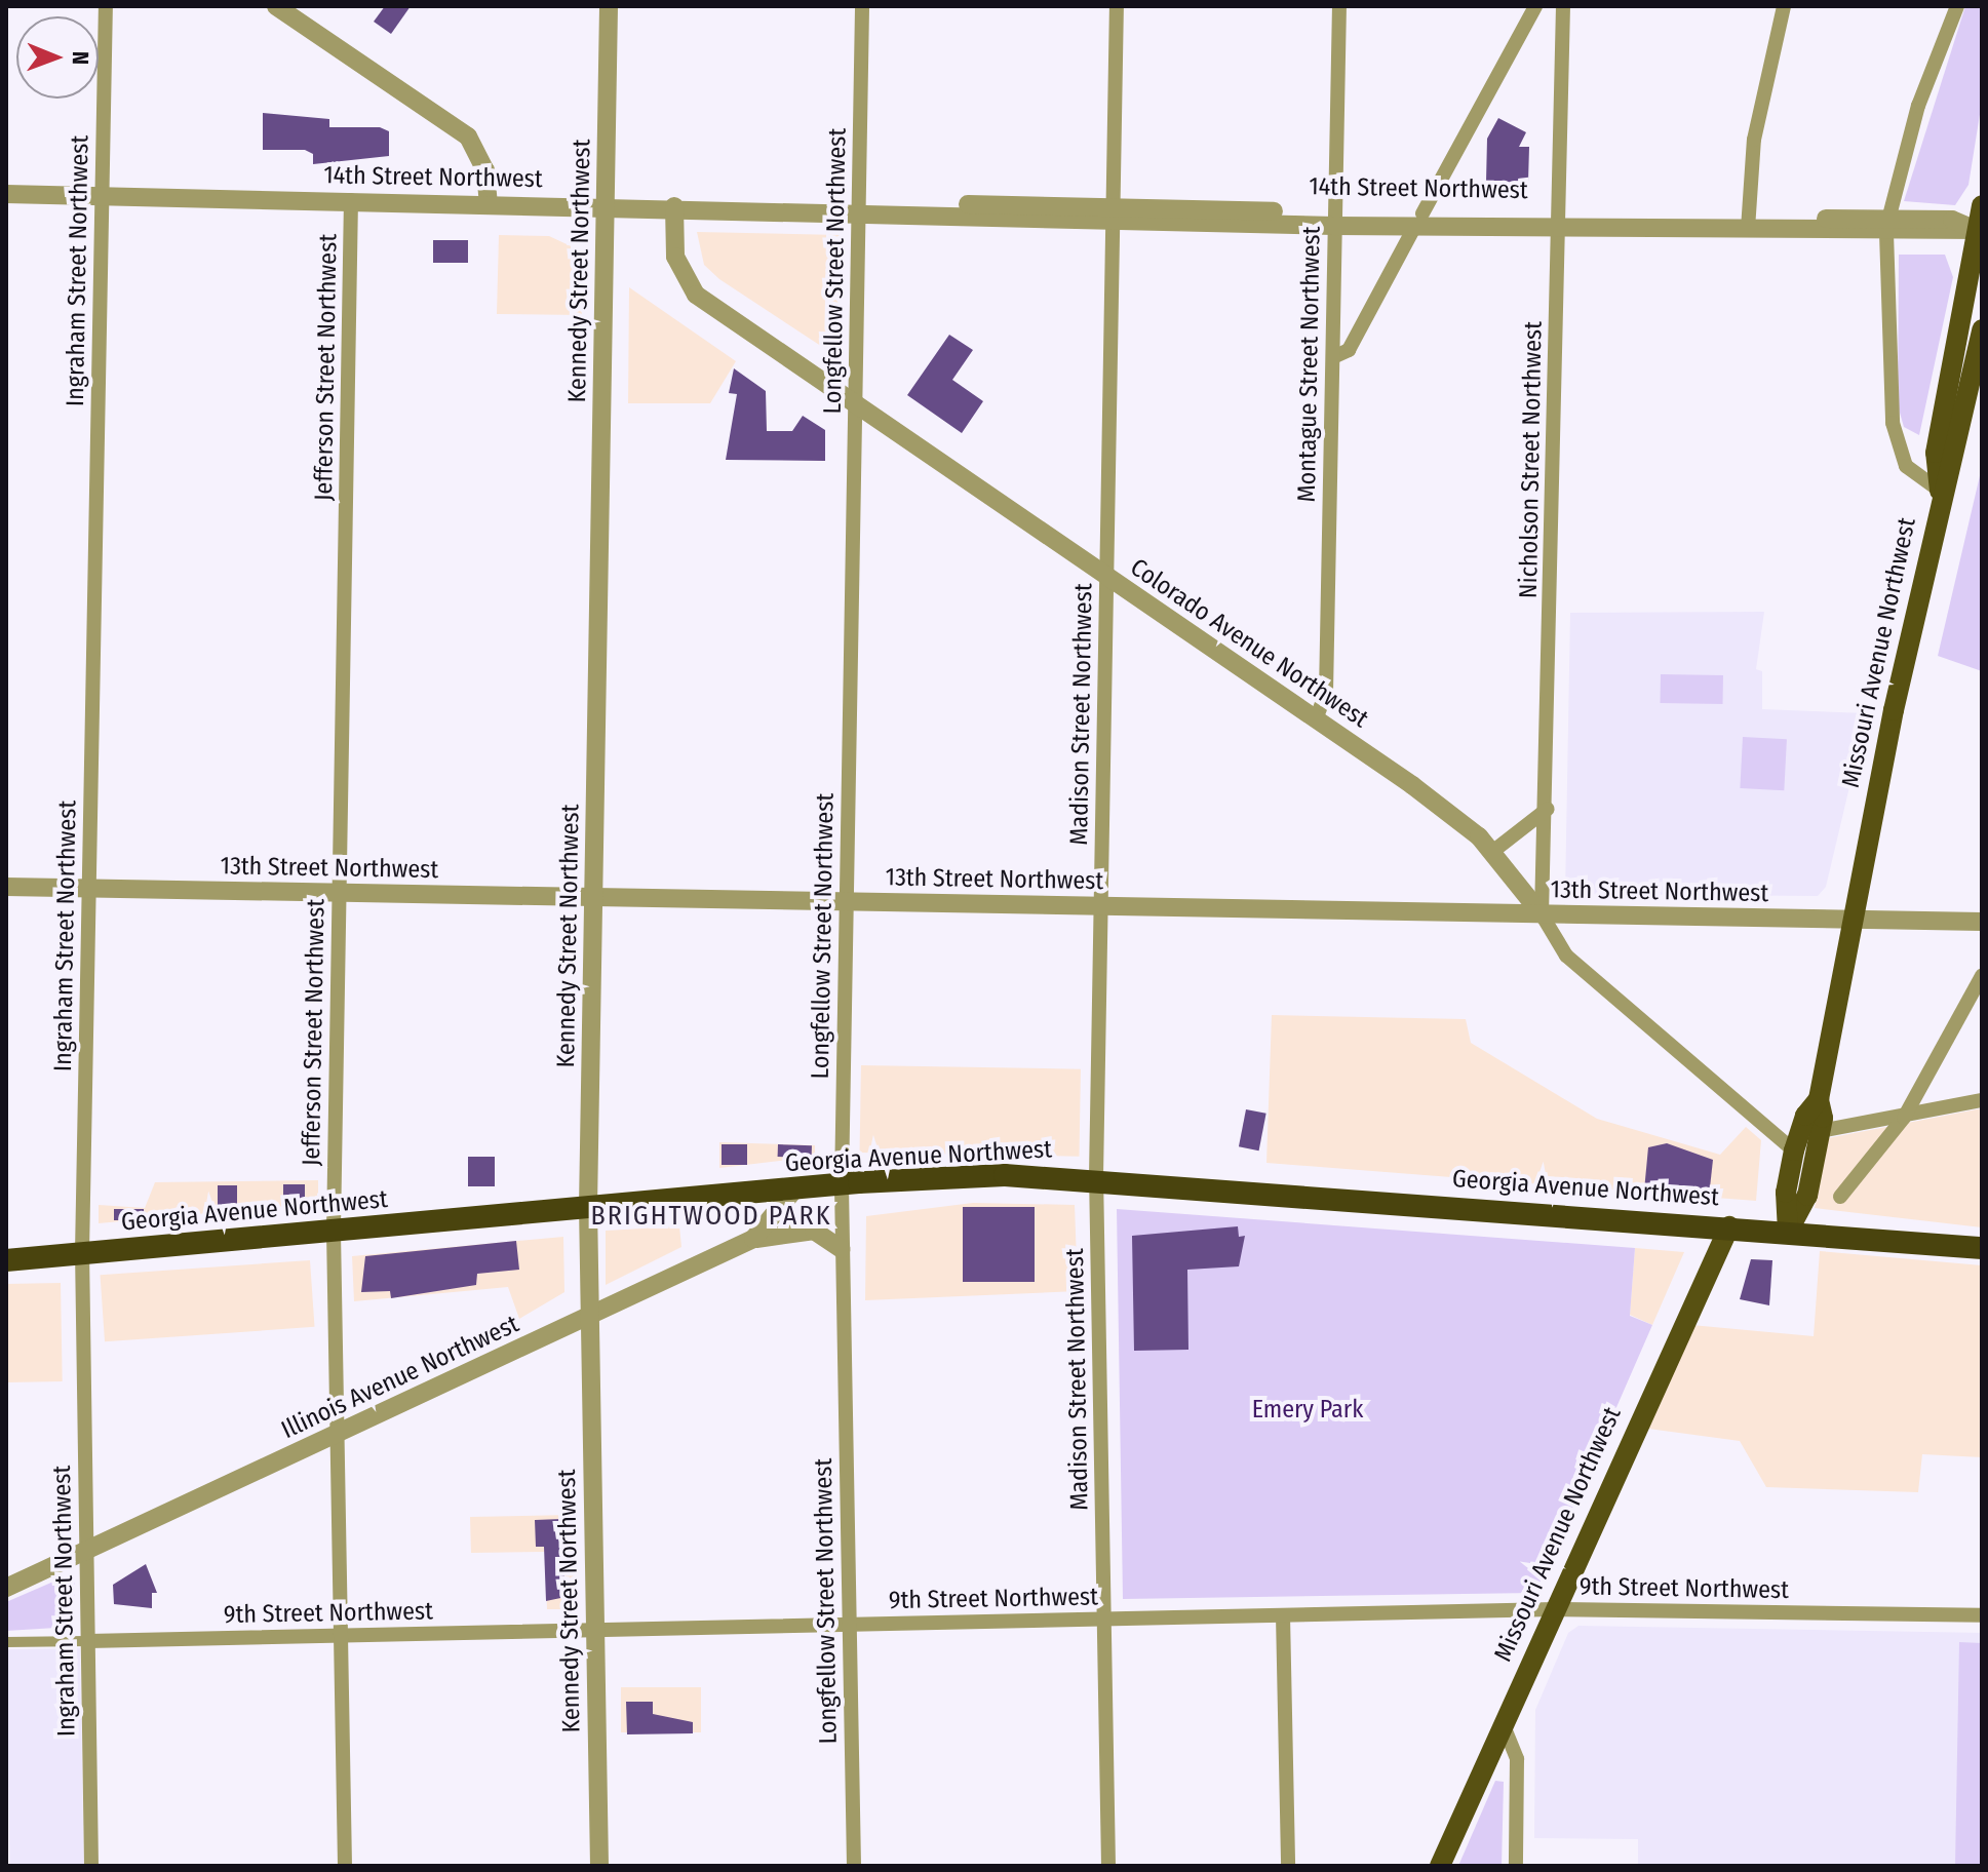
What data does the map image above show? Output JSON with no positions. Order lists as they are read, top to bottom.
{
  "streets": {
    "highway": ["Georgia Avenue Northwest"],
    "main road": ["Missouri Avenue Northwest"],
    "street": [
      "14th Street Northwest",
      "Ingraham Street Northwest",
      "Kennedy Street Northwest",
      "Longfellow Street Northwest",
      "Montague Street Northwest",
      "Jefferson Street Northwest",
      "Nicholson Street Northwest",
      "Colorado Avenue Northwest",
      "Madison Street Northwest",
      "13th Street Northwest",
      "Illinois Avenue Northwest",
      "9th Street Northwest"
    ]
  },
  "crossings": [
    ["14th Street Northwest", "Ingraham Street Northwest"],
    ["14th Street Northwest", "Kennedy Street Northwest"],
    ["14th Street Northwest", "Longfellow Street Northwest"],
    ["14th Street Northwest", "Montague Street Northwest"],
    ["14th Street Northwest", "Jefferson Street Northwest"],
    ["14th Street Northwest", "Nicholson Street Northwest"],
    ["14th Street Northwest", "Colorado Avenue Northwest"],
    ["14th Street Northwest", "Missouri Avenue Northwest"],
    ["14th Street Northwest", "Madison Street Northwest"],
    ["Ingraham Street Northwest", "13th Street Northwest"],
    ["Ingraham Street Northwest", "Georgia Avenue Northwest"],
    ["Ingraham Street Northwest", "Illinois Avenue Northwest"],
    ["Ingraham Street Northwest", "9th Street Northwest"],
    ["Kennedy Street Northwest", "13th Street Northwest"],
    ["Kennedy Street Northwest", "Georgia Avenue Northwest"],
    ["Kennedy Street Northwest", "Illinois Avenue Northwest"],
    ["Kennedy Street Northwest", "9th Street Northwest"],
    ["Longfellow Street Northwest", "Colorado Avenue Northwest"],
    ["Longfellow Street Northwest", "13th Street Northwest"],
    ["Longfellow Street Northwest", "Georgia Avenue Northwest"],
    ["Longfellow Street Northwest", "9th Street Northwest"],
    ["Montague Street Northwest", "Colorado Avenue Northwest"],
    ["Jefferson Street Northwest", "13th Street Northwest"],
    ["Jefferson Street Northwest", "Georgia Avenue Northwest"],
    ["Jefferson Street Northwest", "Illinois Avenue Northwest"],
    ["Jefferson Street Northwest", "9th Street Northwest"],
    ["Nicholson Street Northwest", "Colorado Avenue Northwest"],
    ["Nicholson Street Northwest", "13th Street Northwest"],
    ["Colorado Avenue Northwest", "Missouri Avenue Northwest"],
    ["Colorado Avenue Northwest", "Madison Street Northwest"],
    ["Colorado Avenue Northwest", "13th Street Northwest"],
    ["Missouri Avenue Northwest", "13th Street Northwest"],
    ["Missouri Avenue Northwest", "Georgia Avenue Northwest"],
    ["Missouri Avenue Northwest", "9th Street Northwest"],
    ["Madison Street Northwest", "13th Street Northwest"],
    ["Madison Street Northwest", "Georgia Avenue Northwest"],
    ["Madison Street Northwest", "9th Street Northwest"],
    ["Georgia Avenue Northwest", "Illinois Avenue Northwest"]
  ],
  "districts": ["BRIGHTWOOD PARK"],
  "parks": ["Emery Park"],
  "north": "right"
}
